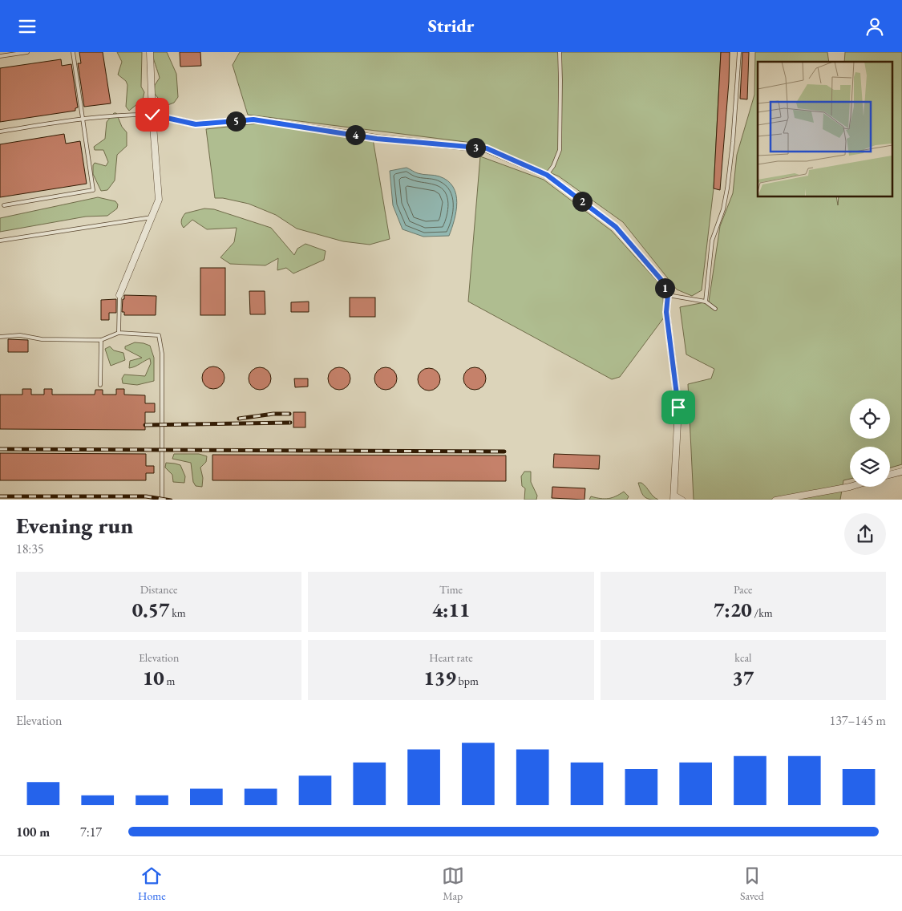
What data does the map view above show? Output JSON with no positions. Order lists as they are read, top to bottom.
{
  "page": {
    "header": "Stridr",
    "pins": [
      "5",
      "4",
      "3",
      "2",
      "1"
    ],
    "heading": ["Evening run", "18:35"],
    "stats": [
      ["Distance", "0.57 km"],
      ["Time", "4:11"],
      ["Pace", "7:20 /km"],
      ["Elevation", "10 m"],
      ["Heart rate", "139 bpm"],
      ["kcal", "37"]
    ],
    "chart": ["Elevation", "137–145 m"],
    "list": [
      {
        "name": "100 m",
        "note": "7:17"
      }
    ],
    "tabs": ["Home", "Map", "Saved"]
  }
}
